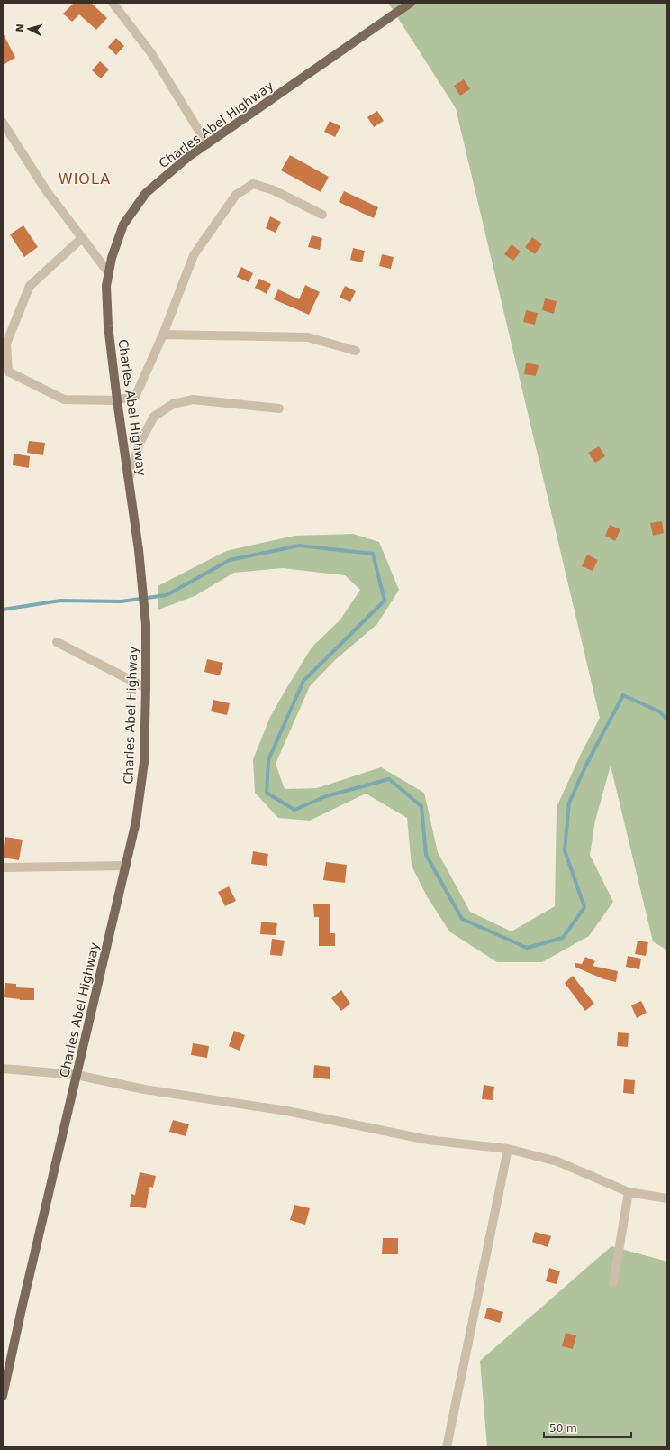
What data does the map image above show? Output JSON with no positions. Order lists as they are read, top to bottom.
{
  "streets": {
    "main road": ["Charles Abel Highway"]
  },
  "districts": ["WIOLA"],
  "scale_bar": "50 m",
  "north": "left"
}
